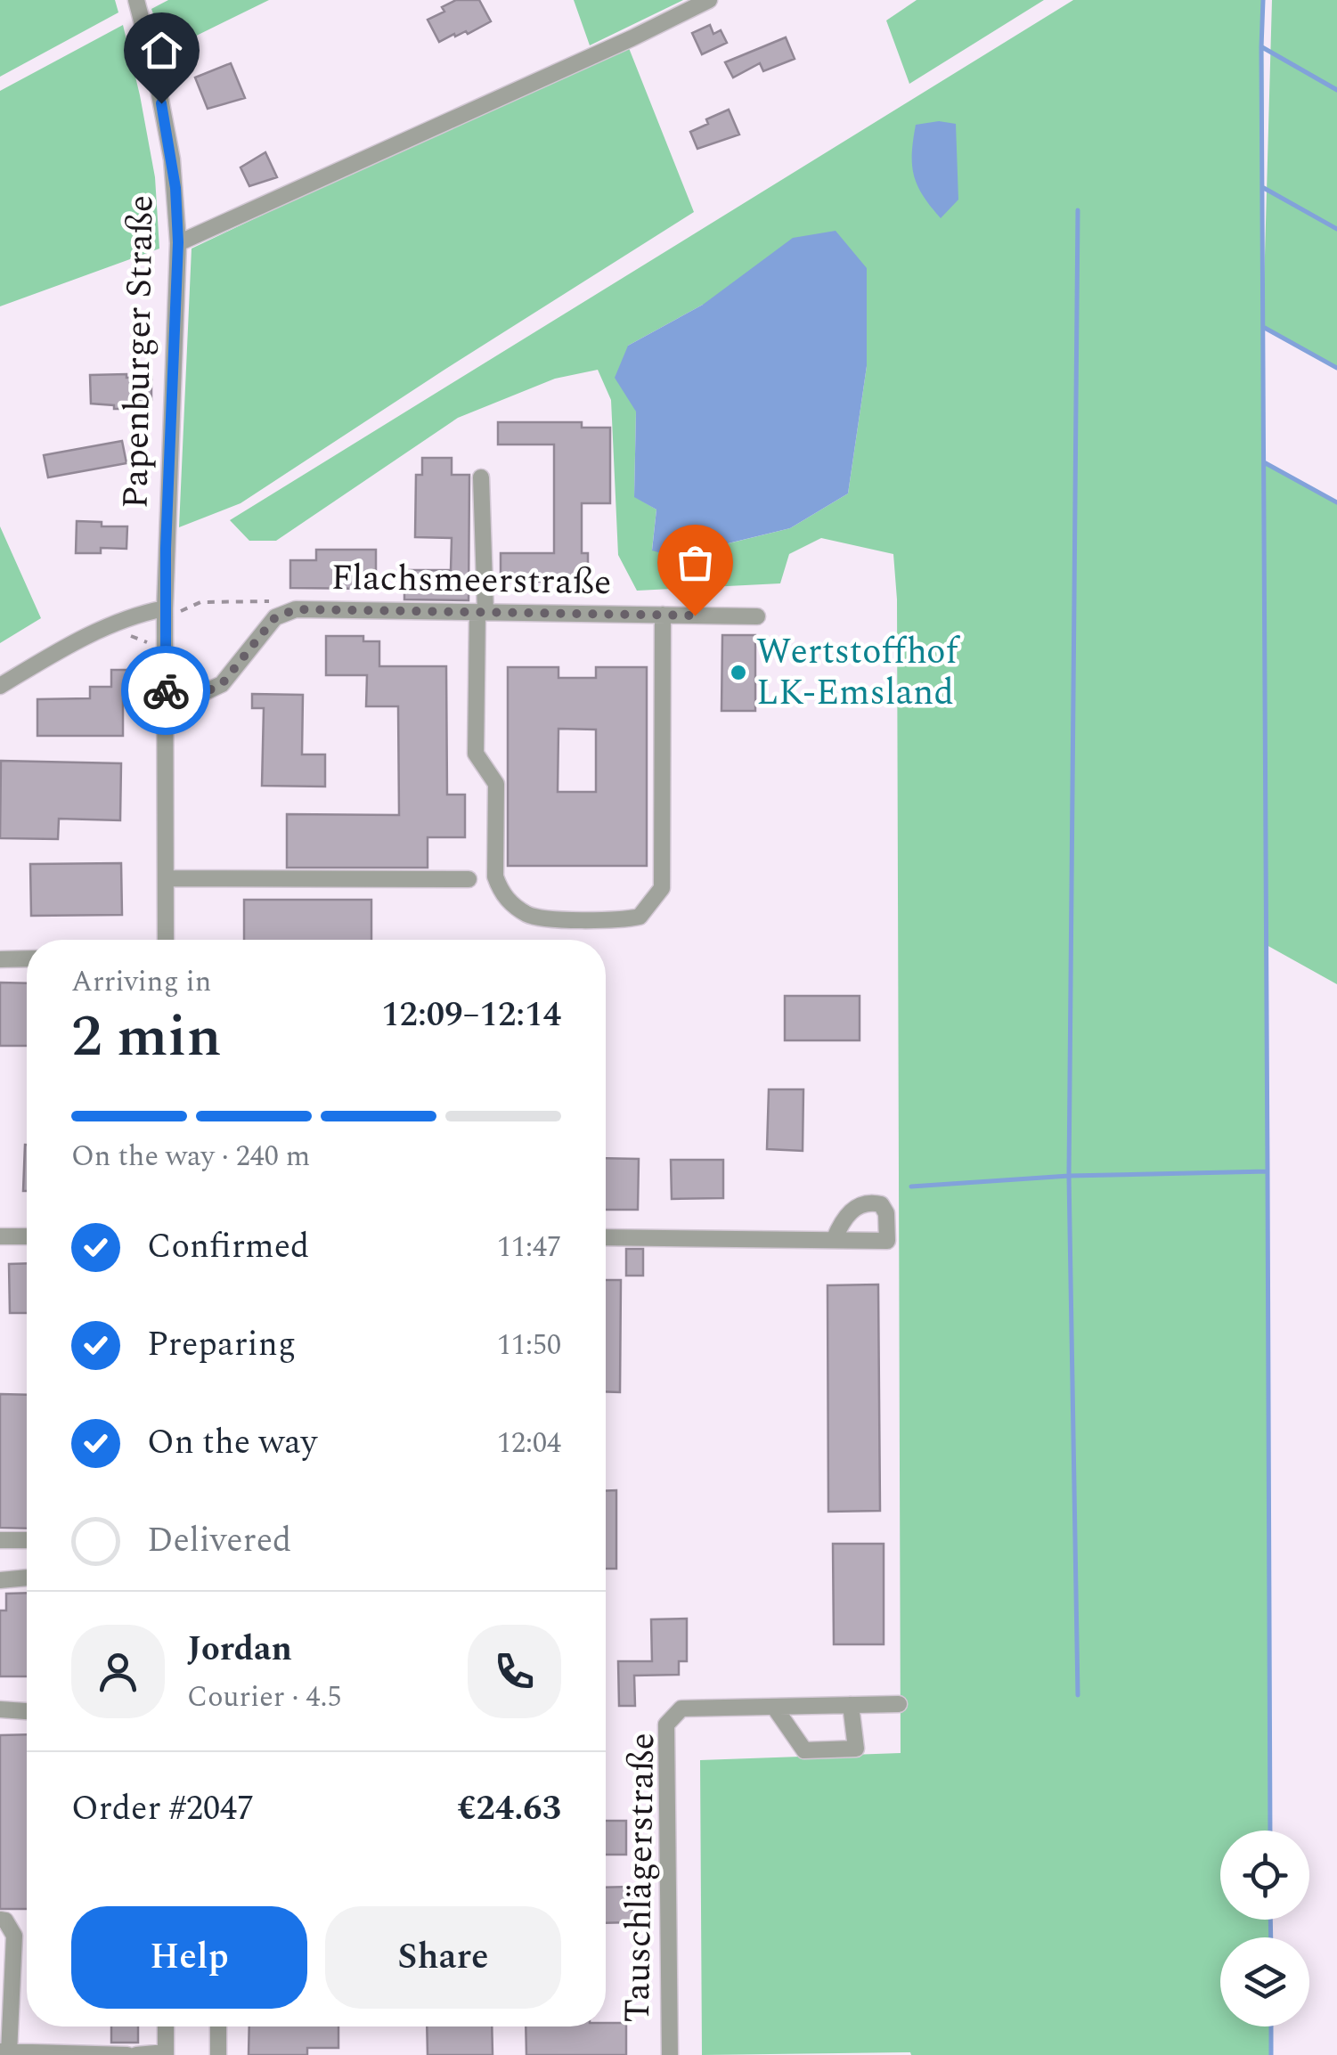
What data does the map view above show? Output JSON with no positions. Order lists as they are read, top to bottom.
{
  "streets": {
    "street": ["Papenburger Straße", "Flachsmeerstraße", "Tauschlägerstraße"]
  },
  "places": ["Wertstoffhof LK-Emsland"],
  "page": {
    "heading": ["2 min", "Arriving in", "12:09–12:14"],
    "panel": [
      "Jordan",
      "Courier · 4.5",
      "Order #2047",
      "€24.63"
    ],
    "bar": "On the way · 240 m",
    "list": [
      ["Confirmed", "11:47"],
      ["Preparing", "11:50"],
      ["On the way", "12:04"],
      "Delivered"
    ],
    "buttons": ["Help", "Share"]
  }
}
